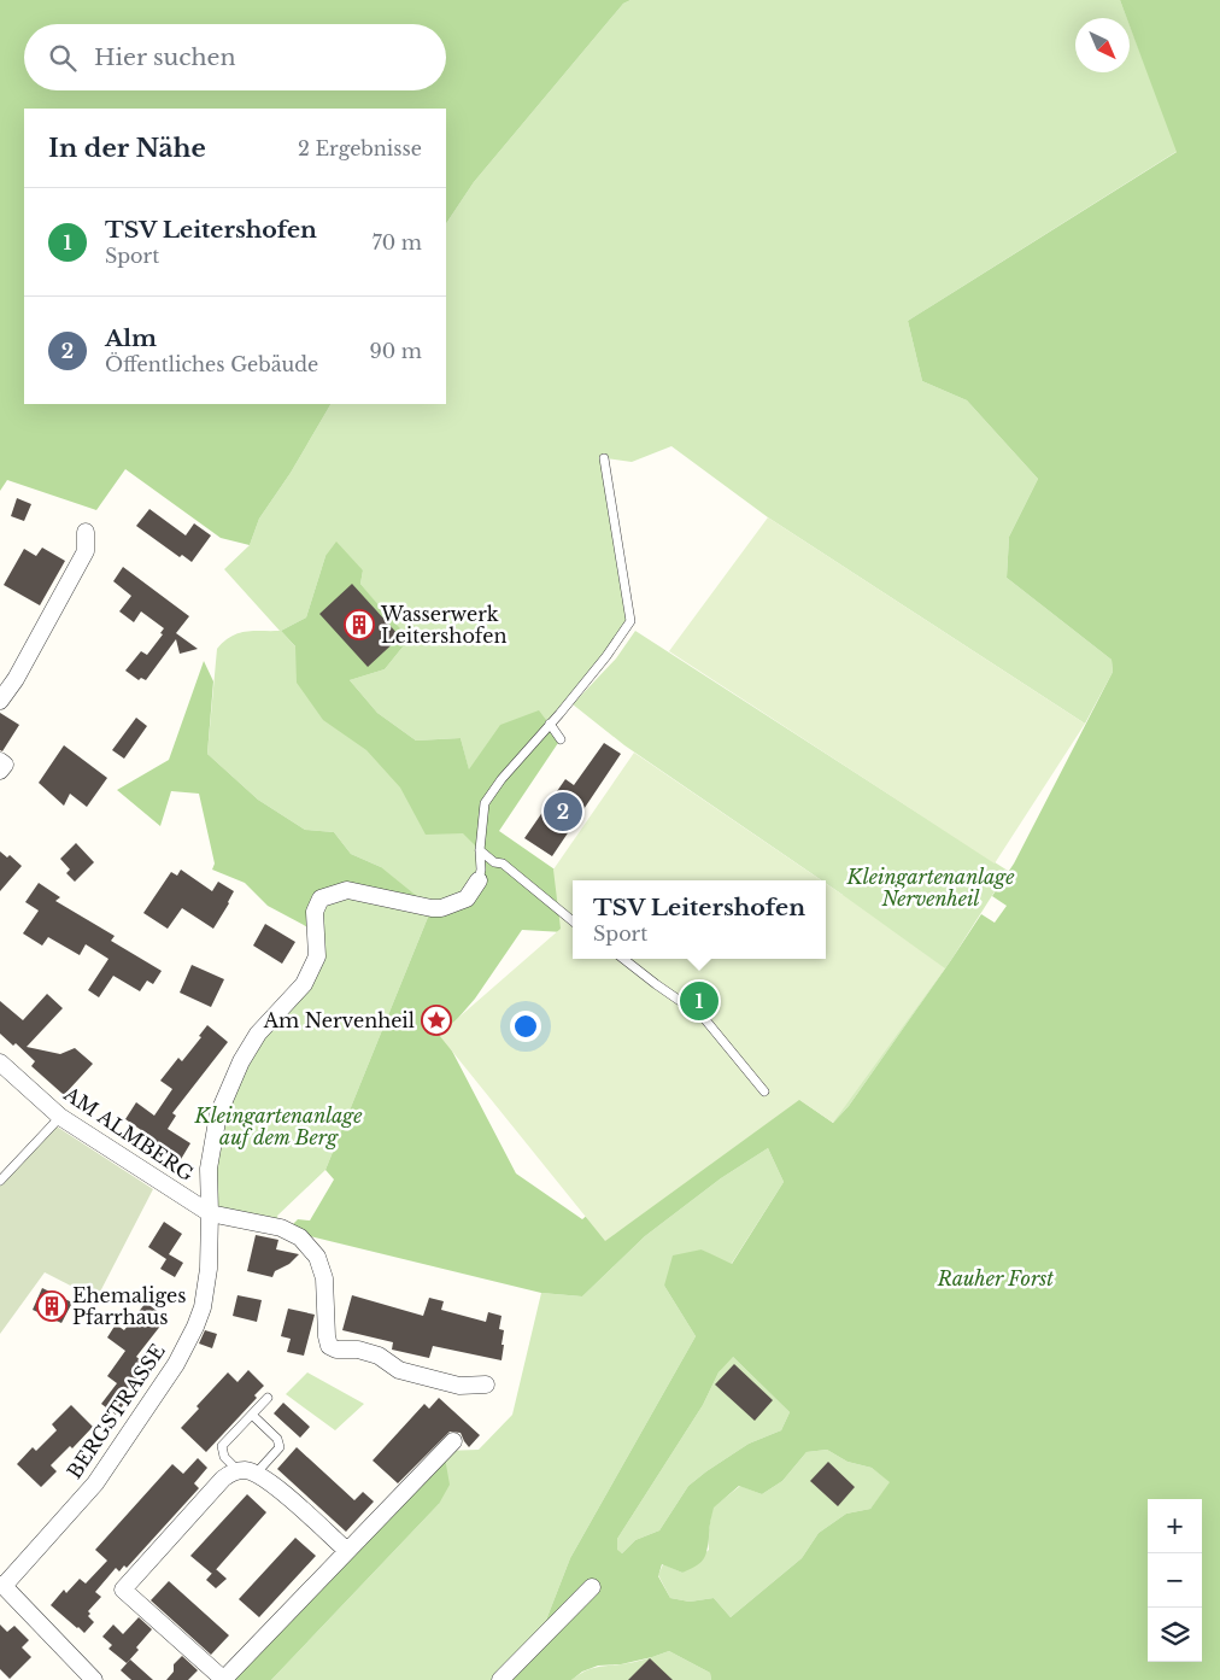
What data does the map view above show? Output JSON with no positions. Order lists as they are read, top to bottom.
{
  "streets": {
    "street": ["AM ALMBERG", "BERGSTRASSE"]
  },
  "crossings": [
    ["AM ALMBERG", "BERGSTRASSE"]
  ],
  "parks": ["Kleingartenanlage Nervenheil", "Kleingartenanlage auf dem Berg", "Rauher Forst"],
  "places": {
    "building": ["Wasserwerk Leitershofen", "Ehemaliges Pfarrhaus"],
    "place": ["Am Nervenheil"]
  },
  "north": "bottom right",
  "page": {
    "search": "Hier suchen",
    "heading": ["In der Nähe", "2 Ergebnisse"],
    "list": [
      {
        "mark": "1",
        "name": "TSV Leitershofen",
        "note": "Sport",
        "value": "70 m"
      },
      {
        "mark": "2",
        "name": "Alm",
        "note": "Öffentliches Gebäude",
        "value": "90 m"
      }
    ],
    "pins": ["2", "1"],
    "popup": ["TSV Leitershofen", "Sport"],
    "map_buttons": ["+", "−"]
  }
}
